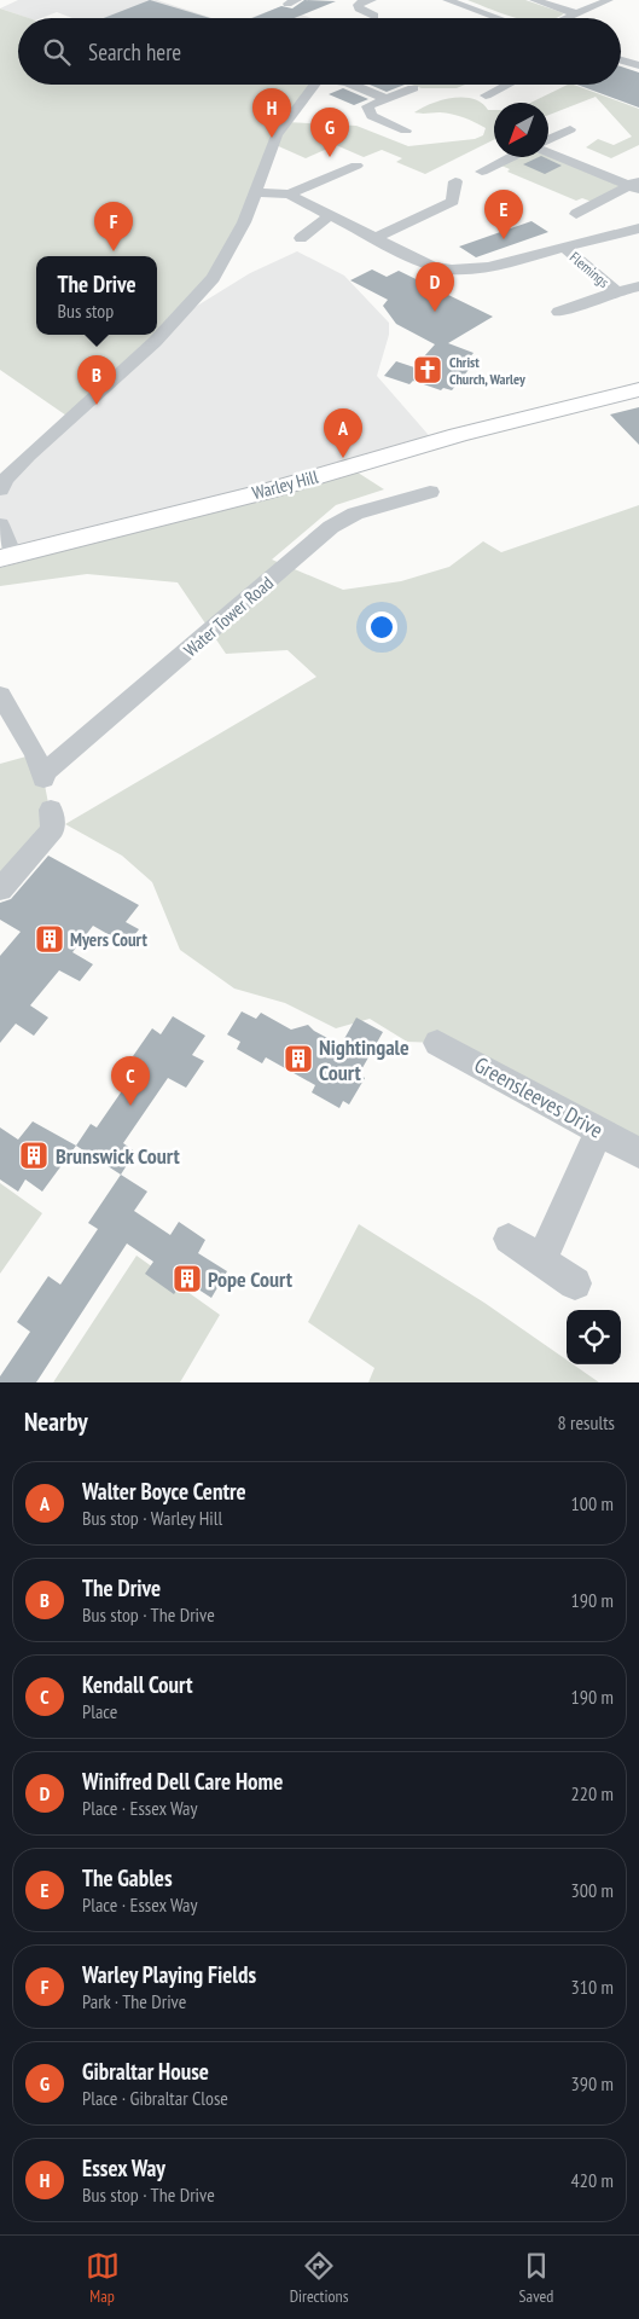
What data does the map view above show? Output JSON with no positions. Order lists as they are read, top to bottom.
{
  "streets": {
    "main road": ["Warley Hill"],
    "street": ["Flemings", "Water Tower Road", "Greensleeves Drive"]
  },
  "places": {
    "church": ["Christ Church, Warley"],
    "building": [
      "Myers Court",
      "Nightingale Court",
      "Brunswick Court",
      "Pope Court"
    ]
  },
  "north": "bottom left",
  "page": {
    "search": "Search here",
    "pins": [
      "H",
      "G",
      "E",
      "F",
      "D",
      "B",
      "A",
      "C"
    ],
    "popup": ["The Drive", "Bus stop"],
    "heading": ["Nearby", "8 results"],
    "list": [
      {
        "mark": "A",
        "name": "Walter Boyce Centre",
        "note": "Bus stop · Warley Hill",
        "value": "100 m"
      },
      {
        "mark": "B",
        "name": "The Drive",
        "note": "Bus stop · The Drive",
        "value": "190 m"
      },
      {
        "mark": "C",
        "name": "Kendall Court",
        "note": "Place",
        "value": "190 m"
      },
      {
        "mark": "D",
        "name": "Winifred Dell Care Home",
        "note": "Place · Essex Way",
        "value": "220 m"
      },
      {
        "mark": "E",
        "name": "The Gables",
        "note": "Place · Essex Way",
        "value": "300 m"
      },
      {
        "mark": "F",
        "name": "Warley Playing Fields",
        "note": "Park · The Drive",
        "value": "310 m"
      },
      {
        "mark": "G",
        "name": "Gibraltar House",
        "note": "Place · Gibraltar Close",
        "value": "390 m"
      },
      {
        "mark": "H",
        "name": "Essex Way",
        "note": "Bus stop · The Drive",
        "value": "420 m"
      }
    ],
    "nav": ["Map", "Directions", "Saved"]
  }
}
